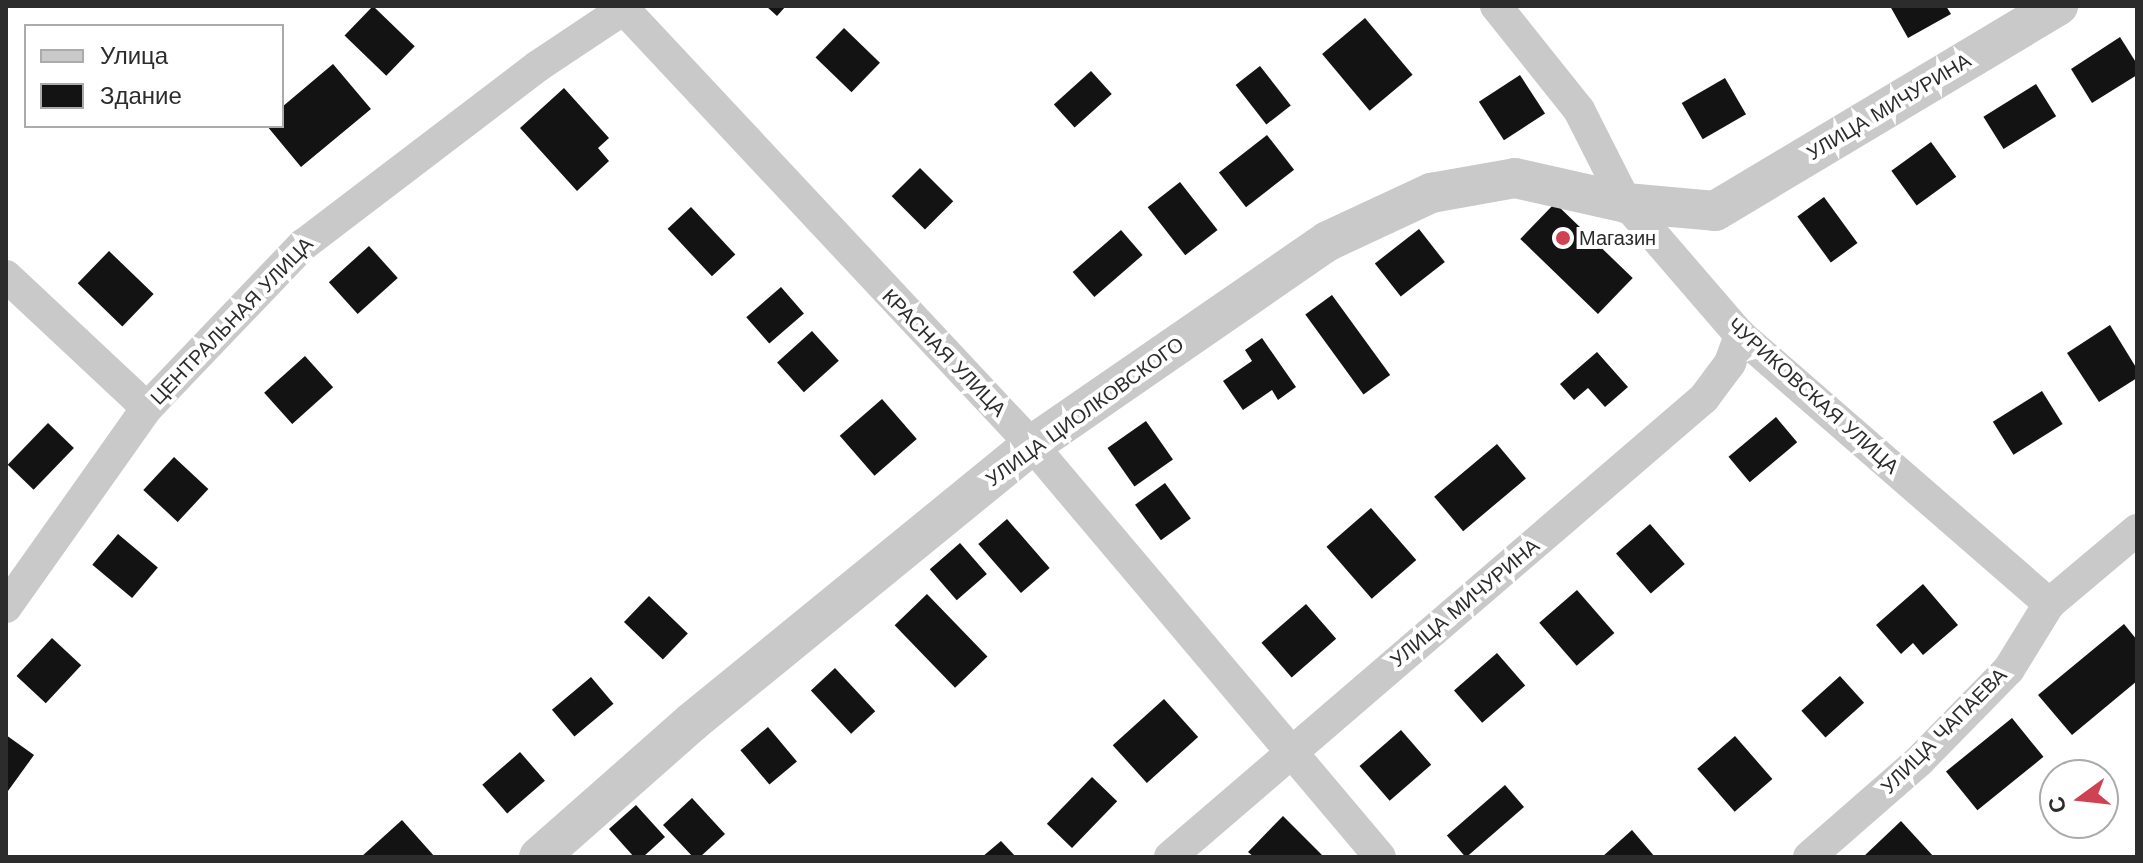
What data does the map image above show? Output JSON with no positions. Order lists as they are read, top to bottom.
{
  "streets": {
    "street": [
      "УЛИЦА МИЧУРИНА",
      "ЦЕНТРАЛЬНАЯ УЛИЦА",
      "КРАСНАЯ УЛИЦА",
      "ЧУРИКОВСКАЯ УЛИЦА",
      "УЛИЦА ЦИОЛКОВСКОГО",
      "УЛИЦА ЧАПАЕВА"
    ]
  },
  "crossings": [
    ["УЛИЦА МИЧУРИНА", "КРАСНАЯ УЛИЦА"],
    ["УЛИЦА МИЧУРИНА", "ЧУРИКОВСКАЯ УЛИЦА"],
    ["УЛИЦА МИЧУРИНА", "УЛИЦА ЦИОЛКОВСКОГО"],
    ["ЦЕНТРАЛЬНАЯ УЛИЦА", "КРАСНАЯ УЛИЦА"],
    ["КРАСНАЯ УЛИЦА", "УЛИЦА ЦИОЛКОВСКОГО"],
    ["ЧУРИКОВСКАЯ УЛИЦА", "УЛИЦА ЦИОЛКОВСКОГО"],
    ["ЧУРИКОВСКАЯ УЛИЦА", "УЛИЦА ЧАПАЕВА"]
  ],
  "places": ["Магазин"],
  "legend": ["Улица", "Здание"],
  "north": "left"
}
